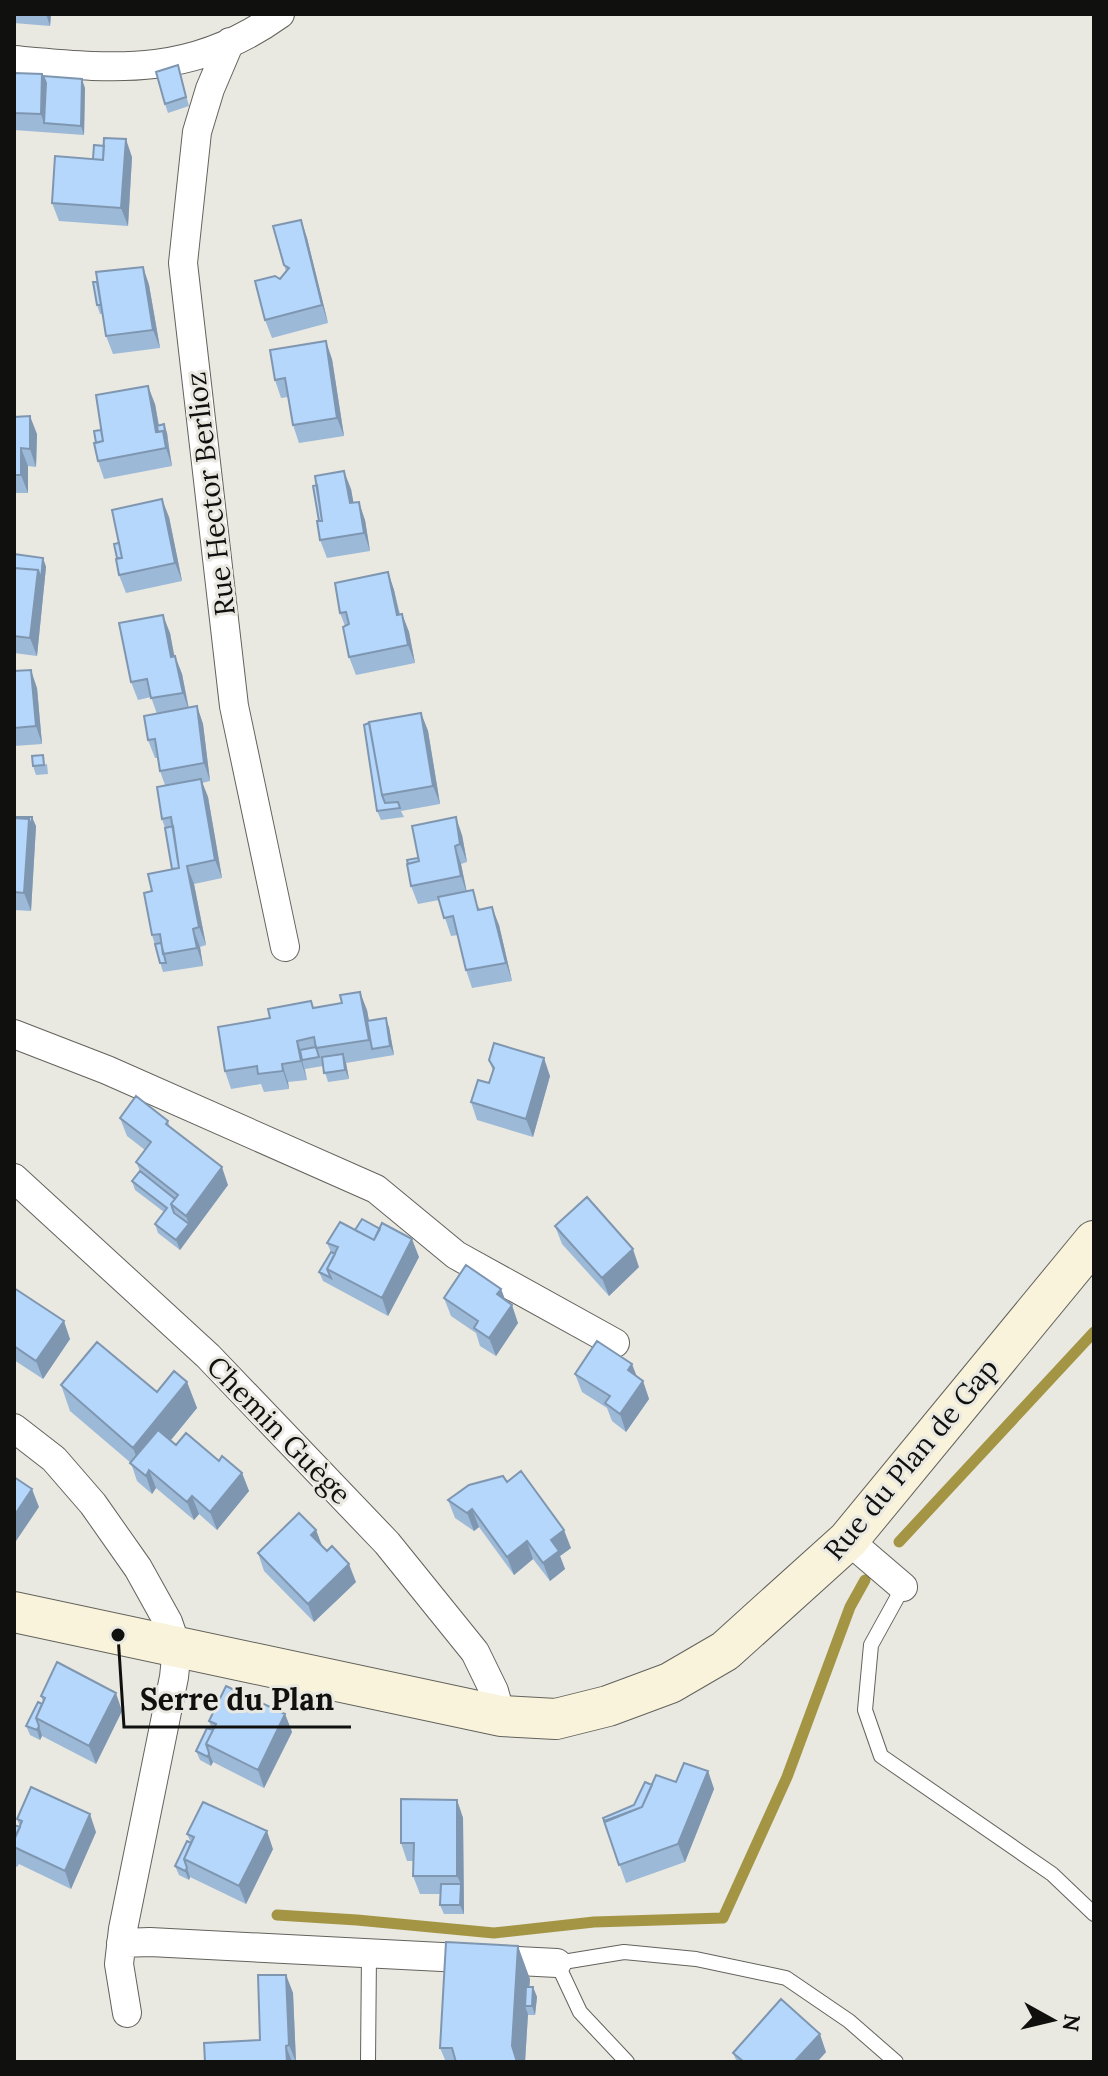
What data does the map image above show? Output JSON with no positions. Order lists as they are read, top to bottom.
{
  "streets": {
    "main road": ["Rue du Plan de Gap"],
    "street": ["Rue Hector Berlioz", "Chemin Guège"]
  },
  "crossings": [
    ["Chemin Guège", "Rue du Plan de Gap"]
  ],
  "places": ["Serre du Plan"],
  "north": "right"
}
